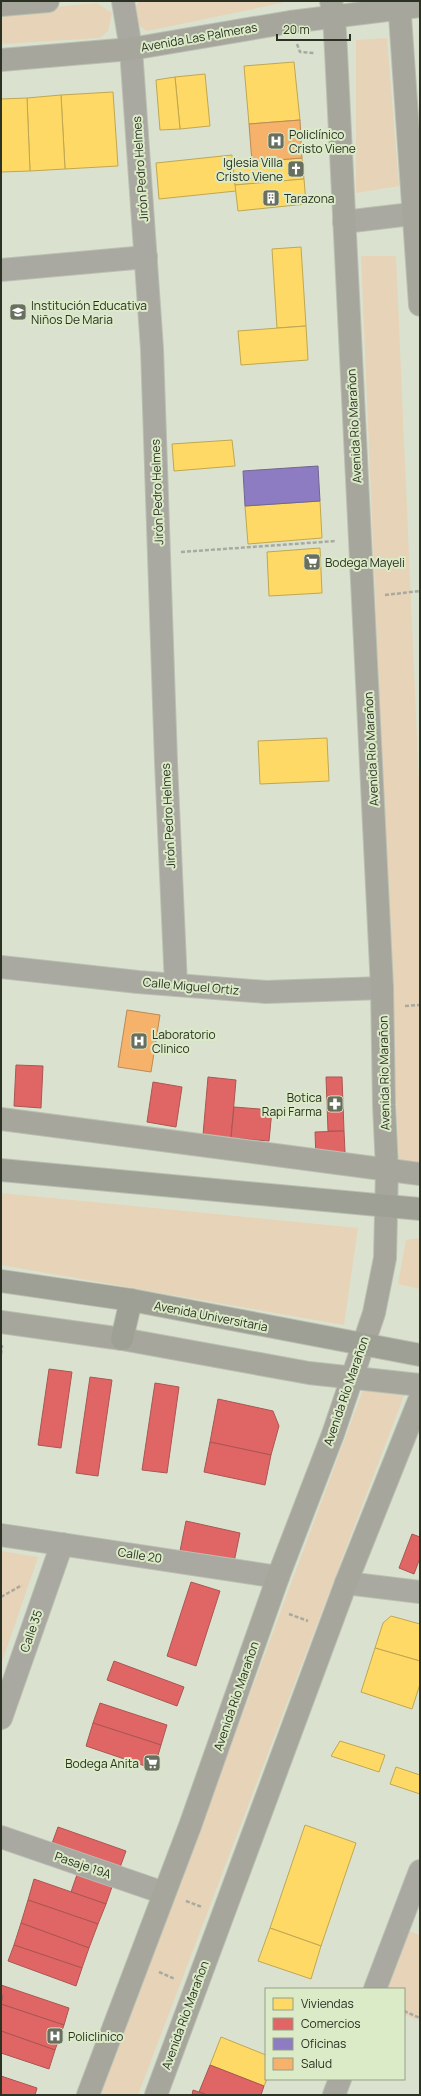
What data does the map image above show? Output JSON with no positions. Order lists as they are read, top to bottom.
{
  "streets": {
    "main road": ["Avenida Las Palmeras", "Avenida Río Marañon", "Avenida Universitaria"],
    "street": [
      "Jirón Pedro Helmes",
      "Calle Miguel Ortiz",
      "Calle 20",
      "Calle 35",
      "Pasaje 19A"
    ]
  },
  "crossings": [
    ["Avenida Las Palmeras", "Jirón Pedro Helmes"],
    ["Avenida Las Palmeras", "Avenida Río Marañon"],
    ["Jirón Pedro Helmes", "Calle Miguel Ortiz"],
    ["Avenida Río Marañon", "Calle Miguel Ortiz"],
    ["Avenida Río Marañon", "Avenida Universitaria"],
    ["Avenida Río Marañon", "Calle 20"],
    ["Avenida Río Marañon", "Pasaje 19A"],
    ["Calle 20", "Calle 35"]
  ],
  "places": {
    "hospital": ["Policlínico Cristo Viene", "Laboratorio Clinico", "Policlinico"],
    "church": ["Iglesia Villa Cristo Viene"],
    "building": ["Tarazona"],
    "school or university": ["Institución Educativa Niños De Maria"],
    "supermarket": ["Bodega Mayeli", "Bodega Anita"],
    "pharmacy": ["Botica Rapi Farma"]
  },
  "legend": [
    "Viviendas",
    "Comercios",
    "Oficinas",
    "Salud"
  ],
  "scale_bar": "20 m"
}
